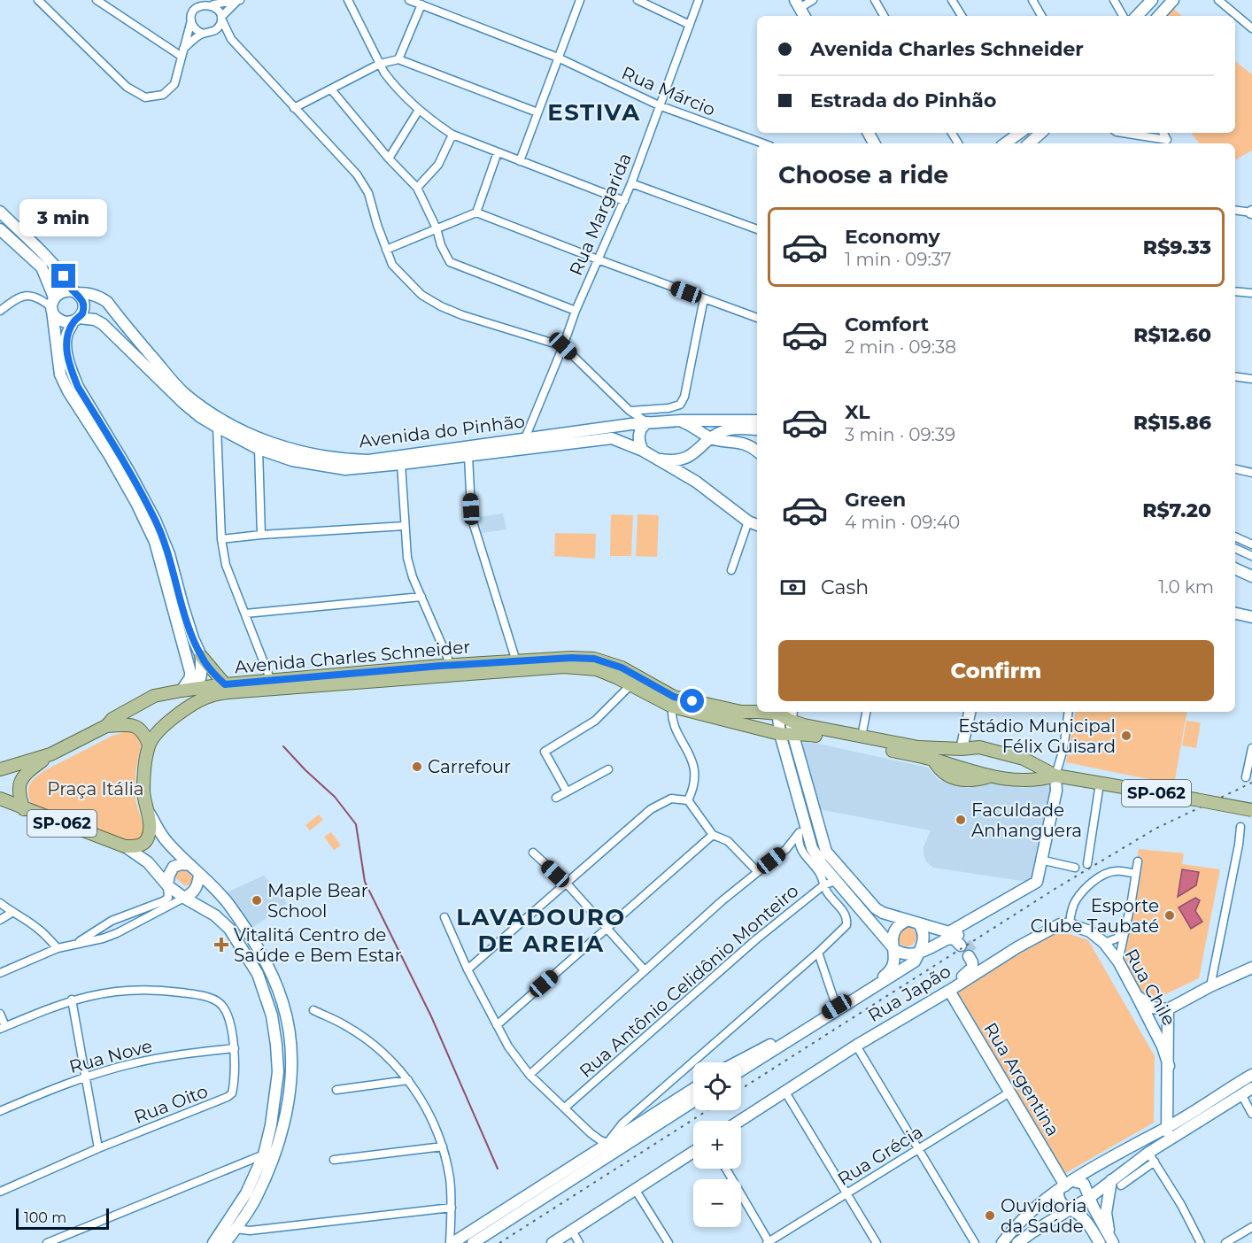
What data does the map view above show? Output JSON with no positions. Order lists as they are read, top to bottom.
{
  "streets": {
    "main road": ["Avenida Charles Schneider", "SP-062"],
    "street": [
      "Rua Márcio",
      "Rua Margarida",
      "Avenida do Pinhão",
      "Rua Antônio Celidônio Monteiro",
      "Rua Chile",
      "Rua Japão",
      "Rua Nove",
      "Rua Argentina",
      "Rua Oito",
      "Rua Grécia"
    ]
  },
  "crossings": [
    ["Rua Márcio", "Rua Margarida"],
    ["Rua Margarida", "Avenida do Pinhão"],
    ["Avenida Charles Schneider", "SP-062"],
    ["Rua Chile", "Rua Japão"],
    ["Rua Japão", "Rua Argentina"],
    ["Rua Nove", "Rua Oito"],
    ["Rua Argentina", "Rua Grécia"]
  ],
  "districts": ["ESTIVA", "LAVADOURO DE AREIA"],
  "parks": ["Praça Itália"],
  "places": {
    "other": [
      "Estádio Municipal Félix Guisard",
      "Carrefour",
      "Faculdade Anhanguera",
      "Maple Bear School",
      "Esporte Clube Taubaté",
      "Ouvidoria da Saúde"
    ],
    "health": ["Vitalitá Centro de Saúde e Bem Estar"]
  },
  "scale_bar": "100 m",
  "page": {
    "banner": ["Avenida Charles Schneider", "Estrada do Pinhão"],
    "heading": "Choose a ride",
    "bubble": "3 min",
    "list": [
      {
        "name": "Economy",
        "note": "1 min · 09:37",
        "value": "R$9.33"
      },
      {
        "name": "Comfort",
        "note": "2 min · 09:38",
        "value": "R$12.60"
      },
      {
        "name": "XL",
        "note": "3 min · 09:39",
        "value": "R$15.86"
      },
      {
        "name": "Green",
        "note": "4 min · 09:40",
        "value": "R$7.20"
      }
    ],
    "pay": ["Cash", "1.0 km"],
    "buttons": "Confirm",
    "map_buttons": ["+", "−"],
    "scale": "100 m"
  }
}
